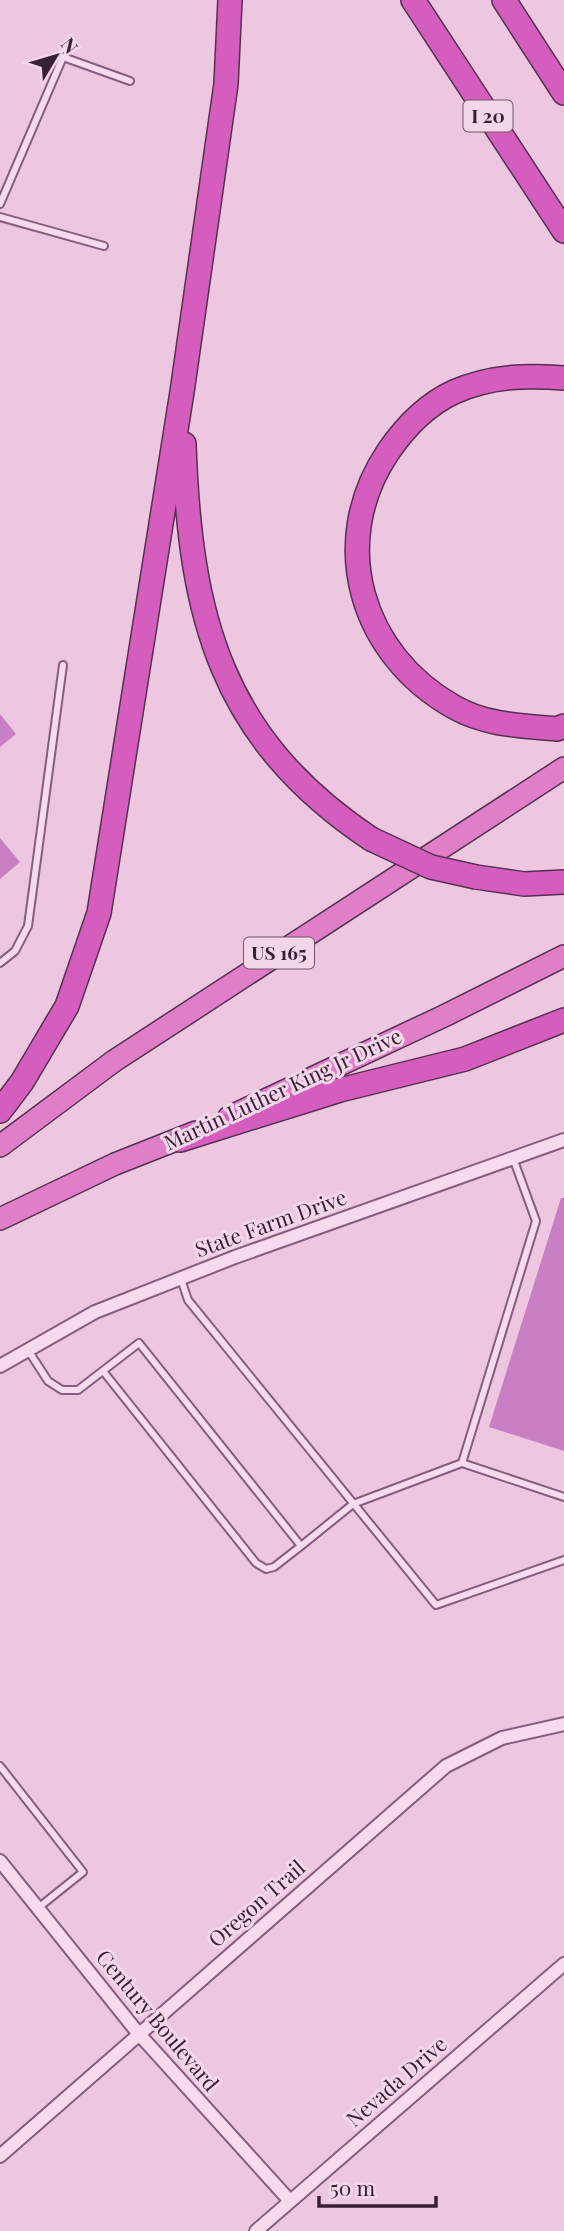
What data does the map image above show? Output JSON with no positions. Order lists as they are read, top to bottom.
{
  "streets": {
    "highway": ["I 20", "US 165", "Martin Luther King Jr Drive"],
    "street": [
      "State Farm Drive",
      "Oregon Trail",
      "Century Boulevard",
      "Nevada Drive"
    ]
  },
  "crossings": [
    ["Oregon Trail", "Century Boulevard"],
    ["Century Boulevard", "Nevada Drive"]
  ],
  "scale_bar": "50 m",
  "north": "top right"
}
